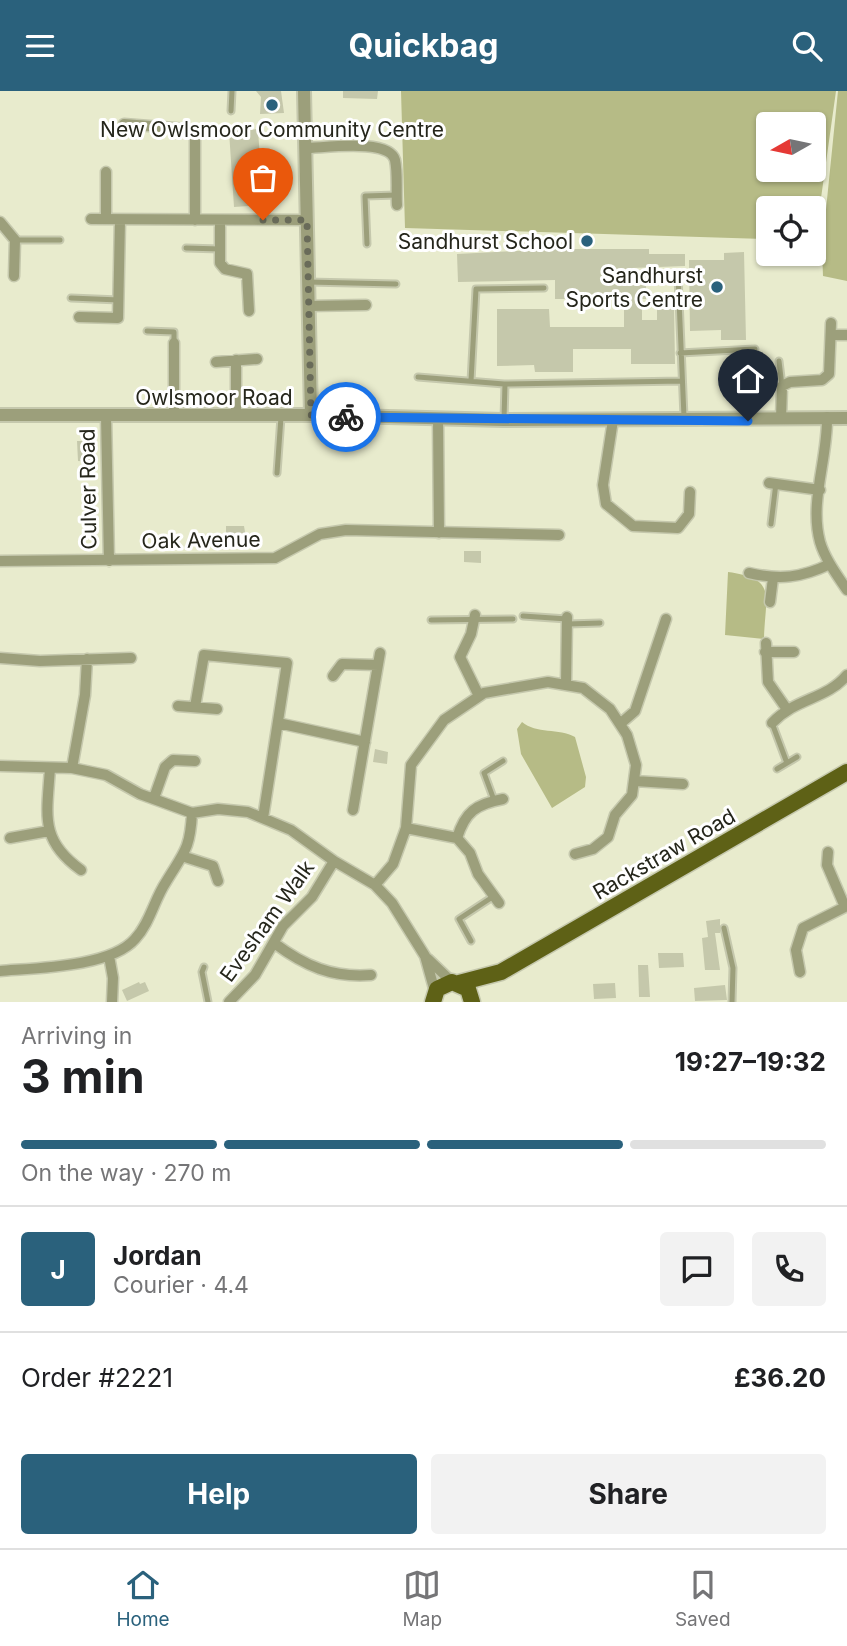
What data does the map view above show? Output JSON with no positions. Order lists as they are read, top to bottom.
{
  "streets": {
    "main road": ["Rackstraw Road"],
    "street": [
      "Owlsmoor Road",
      "Culver Road",
      "Oak Avenue",
      "Evesham Walk"
    ]
  },
  "crossings": [
    ["Owlsmoor Road", "Culver Road"],
    ["Culver Road", "Oak Avenue"]
  ],
  "places": ["New Owlsmoor Community Centre", "Sandhurst School", "Sandhurst Sports Centre"],
  "north": "left",
  "page": {
    "header": "Quickbag",
    "heading": ["3 min", "Arriving in", "19:27–19:32"],
    "panel": [
      "Jordan",
      "Courier · 4.4",
      "Order #2221",
      "£36.20"
    ],
    "bar": "On the way · 270 m",
    "round": "J",
    "buttons": ["Help", "Share"],
    "tabs": ["Home", "Map", "Saved"]
  }
}
